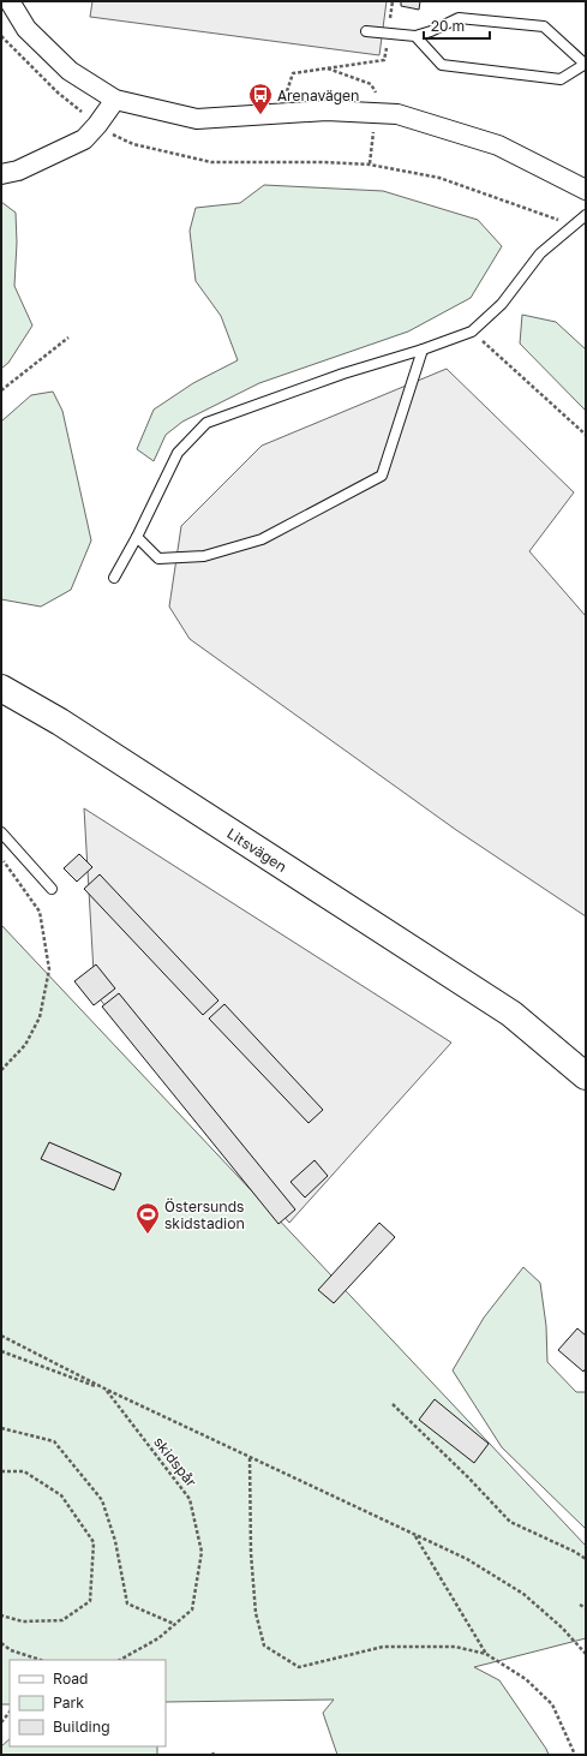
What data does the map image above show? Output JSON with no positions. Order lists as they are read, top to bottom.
{
  "streets": {
    "main road": ["Litsvägen"],
    "path": ["skidspår"]
  },
  "places": {
    "bus stop": ["Arenavägen"],
    "sports": ["Östersunds skidstadion"]
  },
  "legend": ["Road", "Park", "Building"],
  "scale_bar": "20 m"
}
